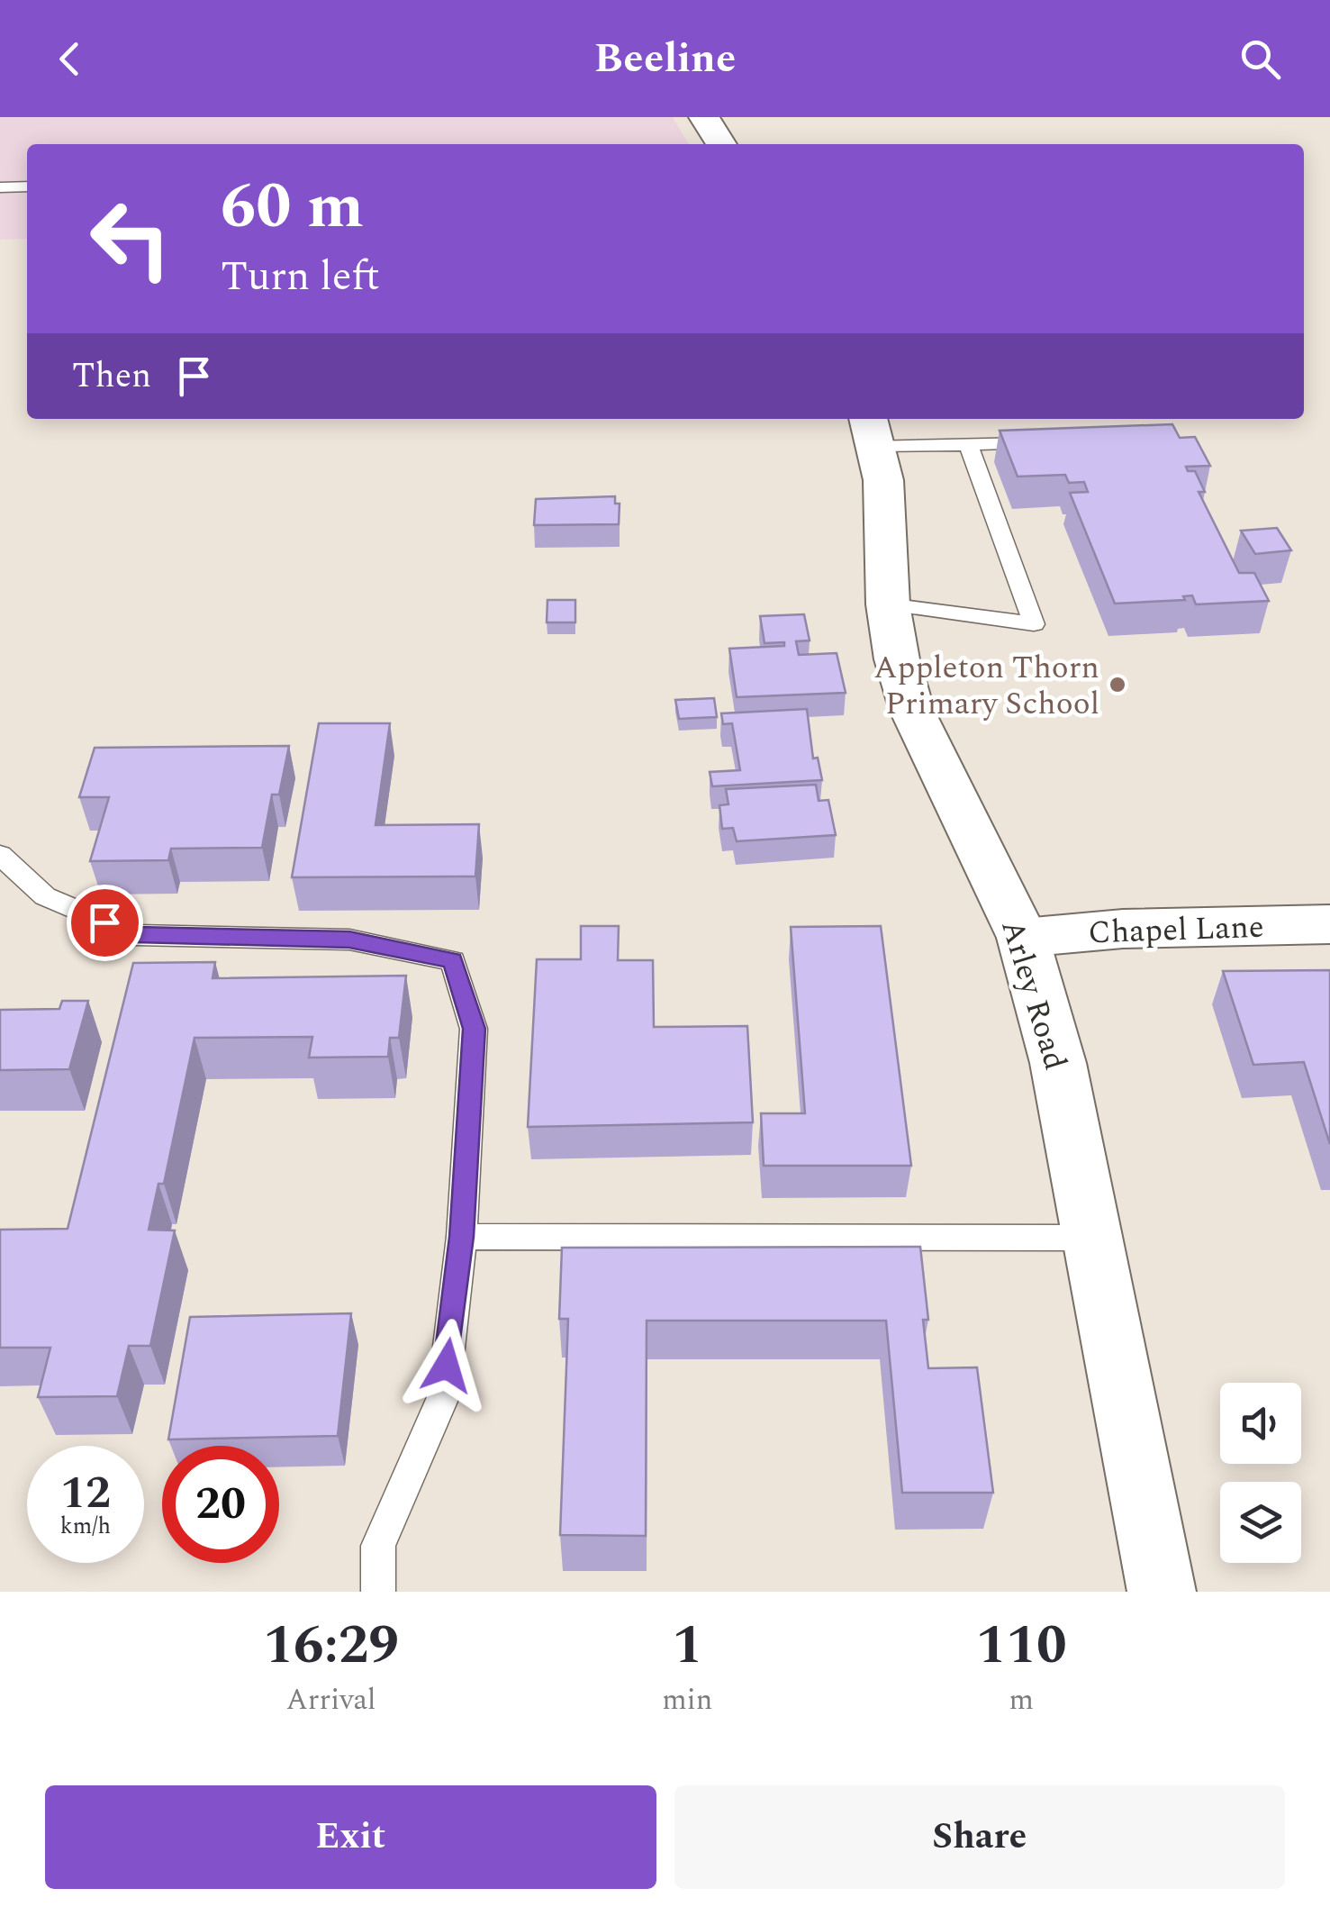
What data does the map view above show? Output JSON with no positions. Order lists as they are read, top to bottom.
{
  "streets": {
    "street": ["Chapel Lane", "Arley Road"]
  },
  "crossings": [
    ["Chapel Lane", "Arley Road"]
  ],
  "places": ["Appleton Thorn Primary School"],
  "page": {
    "header": "Beeline",
    "turn": ["60 m", "Turn left"],
    "then": "Then",
    "speed": "12 km/h",
    "limit": "20",
    "eta": [
      "16:29",
      "Arrival",
      "1",
      "min",
      "110",
      "m"
    ],
    "buttons": ["Exit", "Share"]
  }
}
